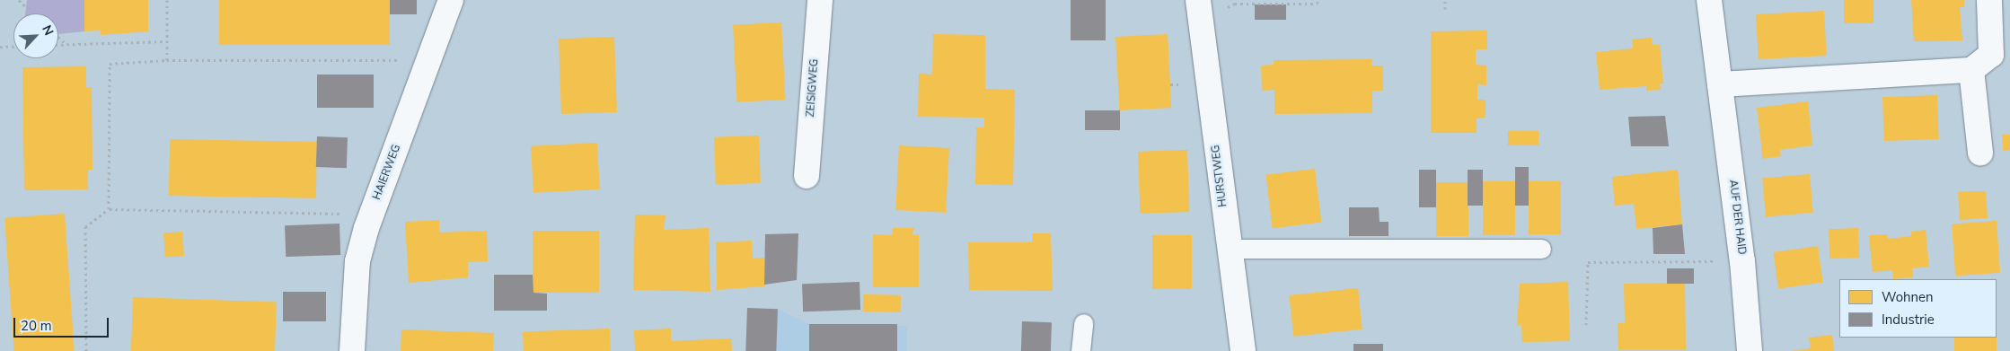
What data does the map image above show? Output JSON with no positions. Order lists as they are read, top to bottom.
{
  "streets": {
    "street": [
      "ZEISIGWEG",
      "HAIERWEG",
      "HURSTWEG",
      "AUF DER HAID"
    ]
  },
  "legend": ["Wohnen", "Industrie"],
  "scale_bar": "20 m",
  "north": "top right"
}
